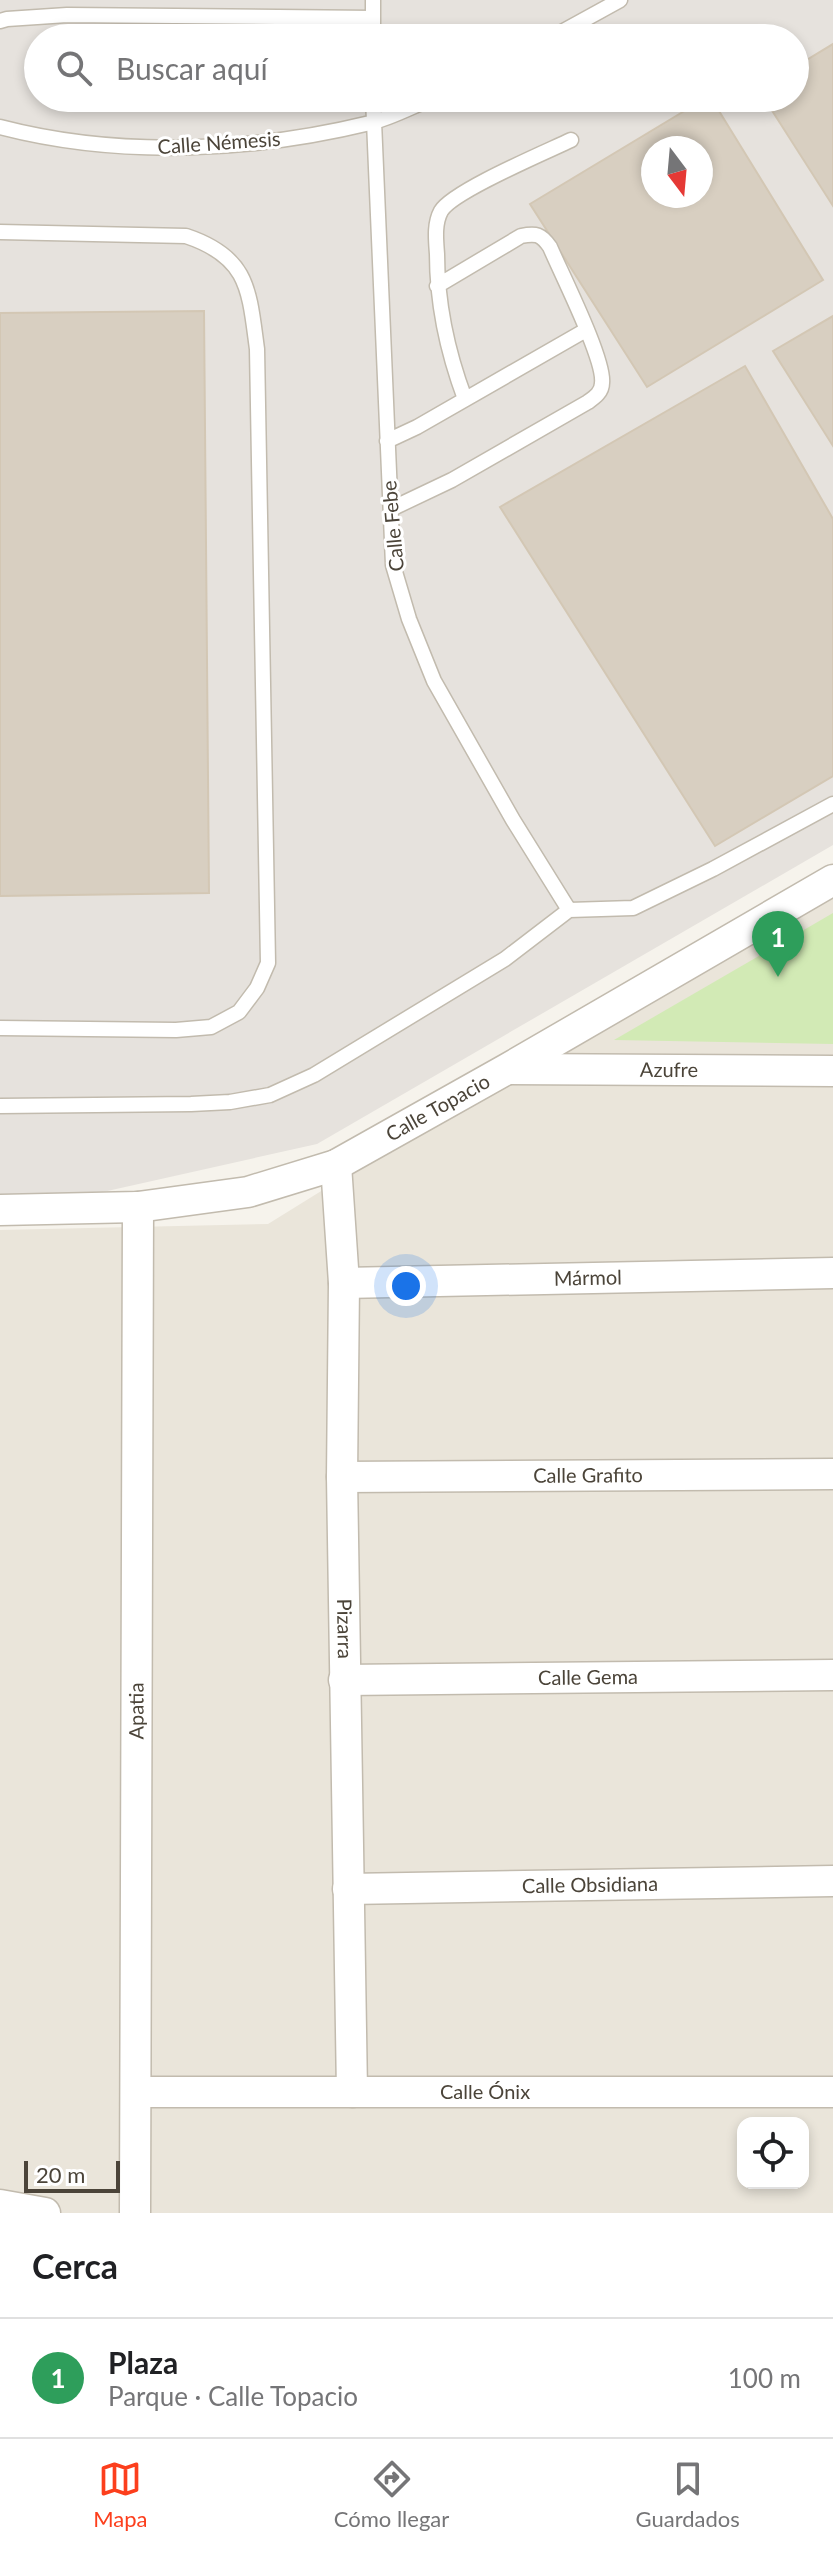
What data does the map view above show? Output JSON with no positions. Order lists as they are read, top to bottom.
{
  "streets": {
    "street": [
      "Azufre",
      "Calle Topacio",
      "Mármol",
      "Calle Grafito",
      "Pizarra",
      "Calle Gema",
      "Apatia",
      "Calle Obsidiana",
      "Calle Ónix"
    ],
    "lane": ["Calle Némesis", "Calle Febe"]
  },
  "crossings": [
    ["Calle Némesis", "Calle Febe"],
    ["Azufre", "Calle Topacio"],
    ["Calle Topacio", "Pizarra"],
    ["Calle Topacio", "Apatia"],
    ["Mármol", "Pizarra"],
    ["Calle Grafito", "Pizarra"],
    ["Pizarra", "Calle Gema"],
    ["Pizarra", "Calle Obsidiana"],
    ["Pizarra", "Calle Ónix"],
    ["Apatia", "Calle Ónix"]
  ],
  "scale_bar": "20 m",
  "north": "bottom",
  "page": {
    "search": "Buscar aquí",
    "pins": "1",
    "scale": "20 m",
    "heading": "Cerca",
    "list": [
      {
        "mark": "1",
        "name": "Plaza",
        "note": "Parque · Calle Topacio",
        "value": "100 m"
      }
    ],
    "nav": ["Mapa", "Cómo llegar", "Guardados"]
  }
}
